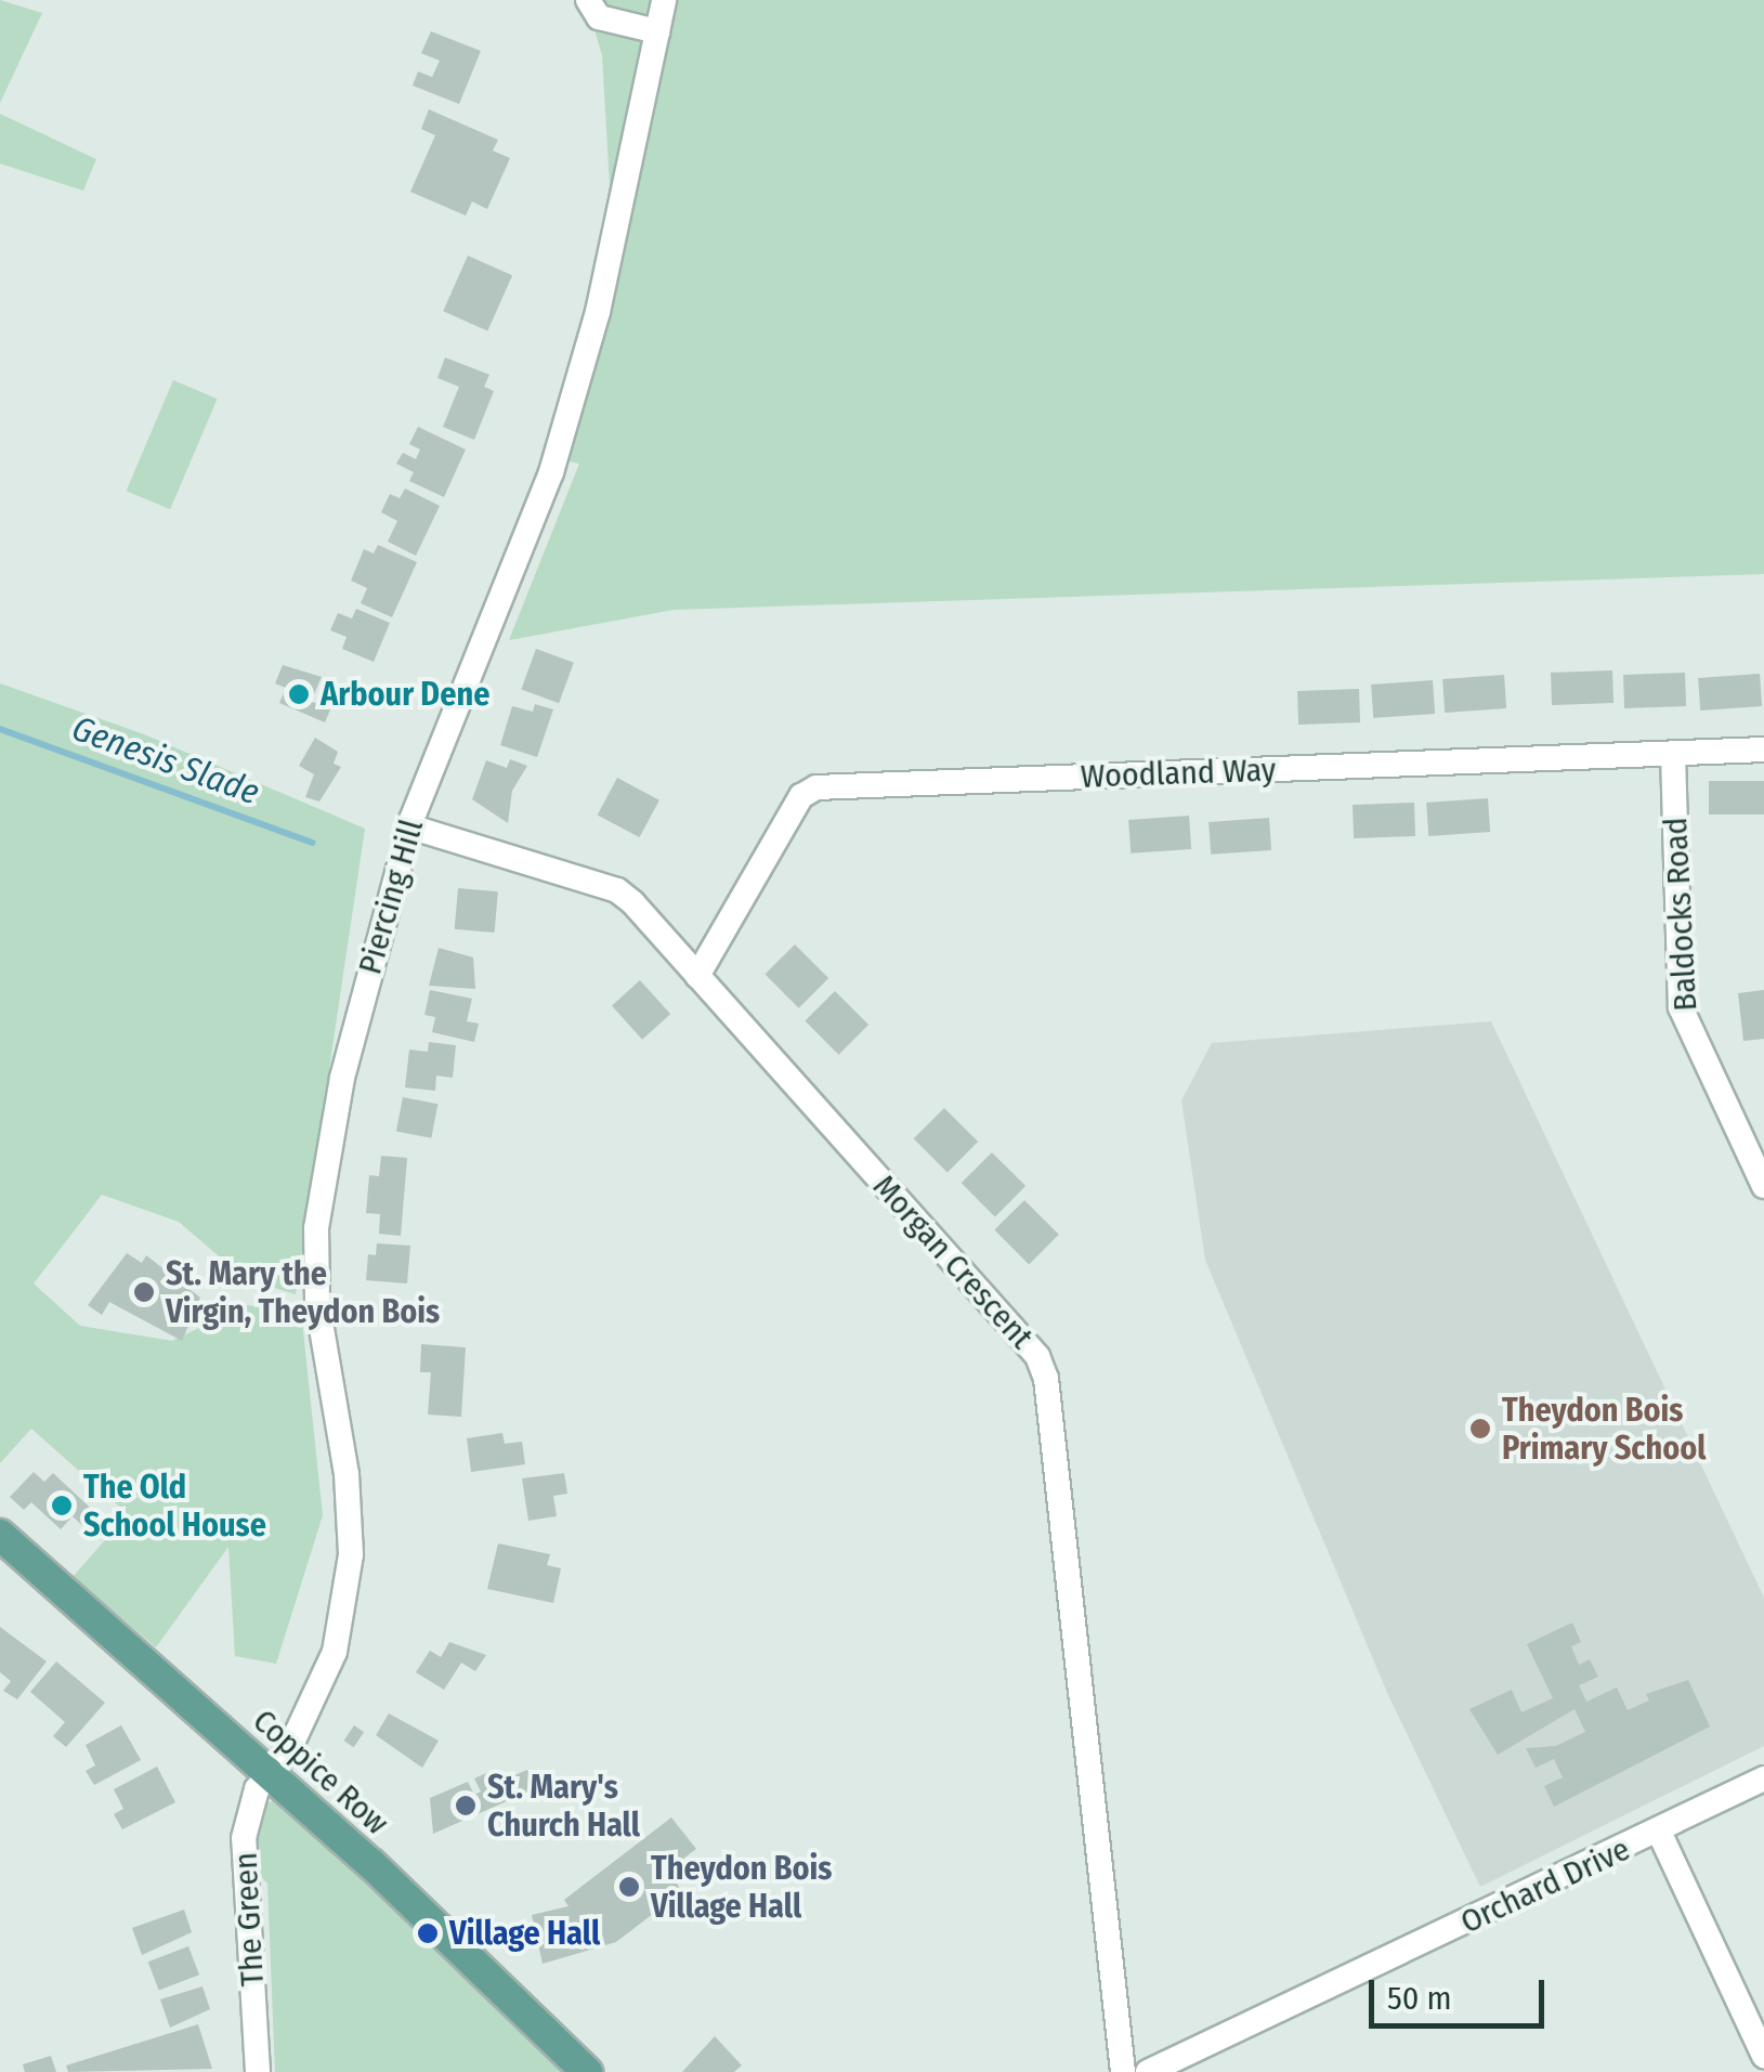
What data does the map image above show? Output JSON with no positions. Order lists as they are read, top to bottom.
{
  "streets": {
    "main road": ["Coppice Row"],
    "street": [
      "Woodland Way",
      "Piercing Hill",
      "Baldocks Road",
      "Morgan Crescent",
      "Orchard Drive",
      "The Green"
    ]
  },
  "crossings": [
    ["Woodland Way", "Baldocks Road"],
    ["Woodland Way", "Morgan Crescent"],
    ["Piercing Hill", "Morgan Crescent"],
    ["Piercing Hill", "Coppice Row"],
    ["Piercing Hill", "The Green"],
    ["Coppice Row", "The Green"]
  ],
  "water": ["Genesis Slade"],
  "places": [
    "Arbour Dene",
    "St. Mary the Virgin, Theydon Bois",
    "Theydon Bois Primary School",
    "The Old School House",
    "St. Mary's Church Hall",
    "Theydon Bois Village Hall",
    "Village Hall"
  ],
  "scale_bar": "50 m"
}
